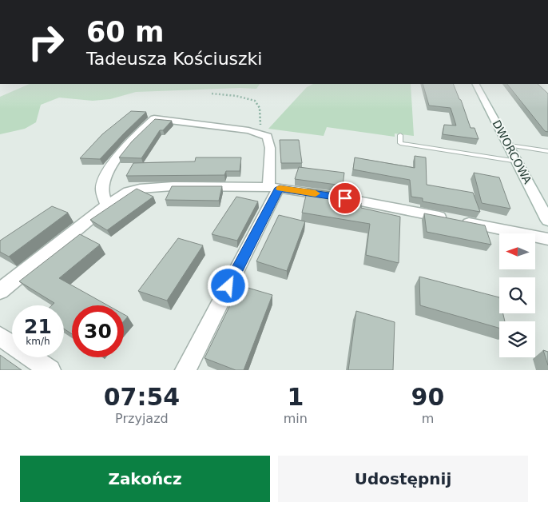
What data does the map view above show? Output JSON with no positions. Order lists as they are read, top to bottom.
{
  "streets": {
    "street": ["DWORCOWA"]
  },
  "north": "left",
  "page": {
    "turn": ["60 m", "Tadeusza Kościuszki"],
    "speed": "21 km/h",
    "limit": "30",
    "eta": [
      "07:54",
      "Przyjazd",
      "1",
      "min",
      "90",
      "m"
    ],
    "buttons": ["Zakończ", "Udostępnij"]
  }
}
